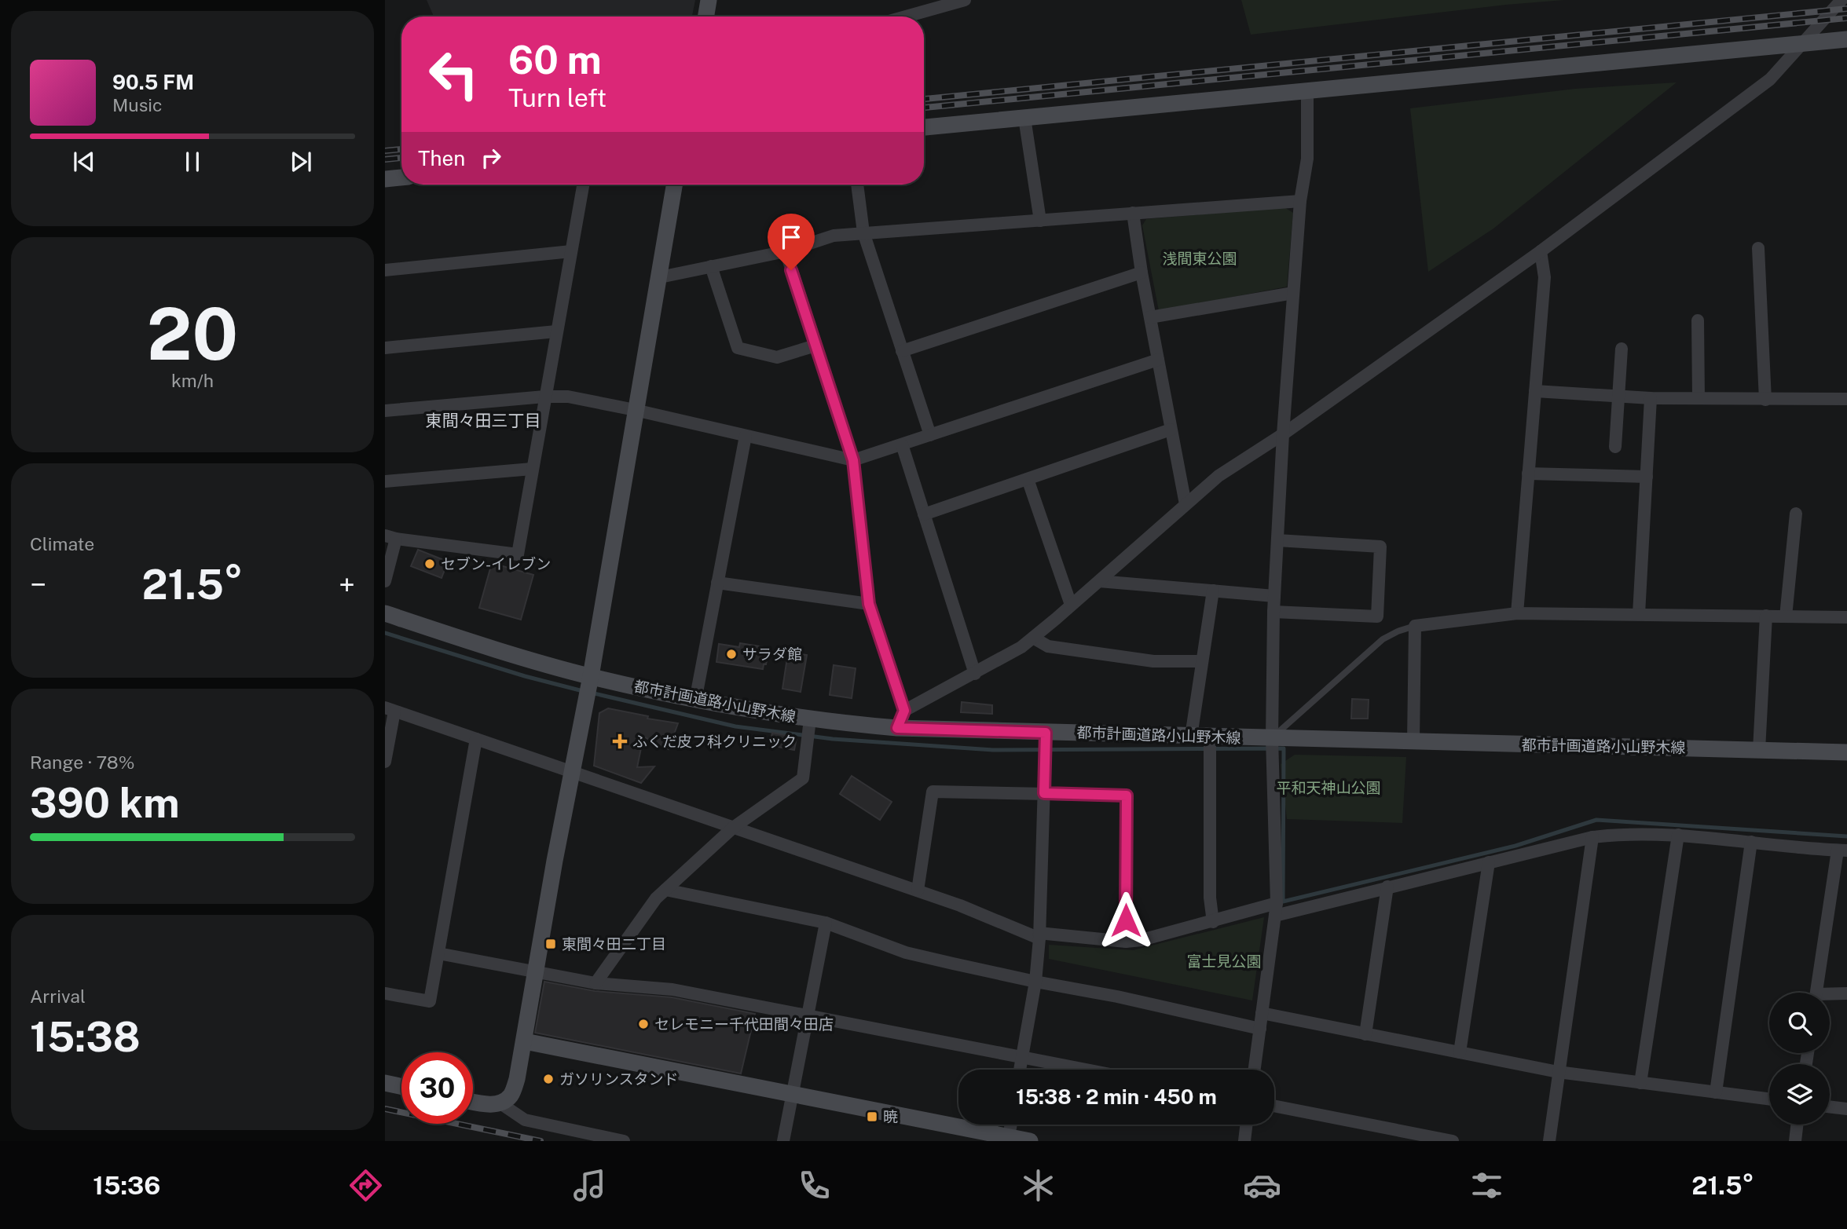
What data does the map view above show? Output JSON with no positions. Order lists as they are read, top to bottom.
{
  "streets": {
    "street": ["都市計画道路小山野木線"]
  },
  "districts": ["東間々田三丁目"],
  "parks": ["浅間東公園", "平和天神山公園", "富士見公園"],
  "places": {
    "other": [
      "セブン-イレブン",
      "サラダ館",
      "セレモニー千代田間々田店",
      "ガソリンスタンド"
    ],
    "health": ["ふくだ皮フ科クリニック"],
    "transit": ["東間々田二丁目", "暁"]
  },
  "page": {
    "turn": ["60 m", "Turn left"],
    "song": ["90.5 FM", "Music"],
    "then": "Then",
    "tile": [
      ["20", "km/h"],
      "Climate",
      ["Range · 78%", "390 km"],
      ["Arrival", "15:38"]
    ],
    "heat": ["−", "21.5°", "+"],
    "limit": "30",
    "trip": "15:38 · 2 min · 450 m",
    "tabs": ["15:36", "21.5°"]
  }
}
